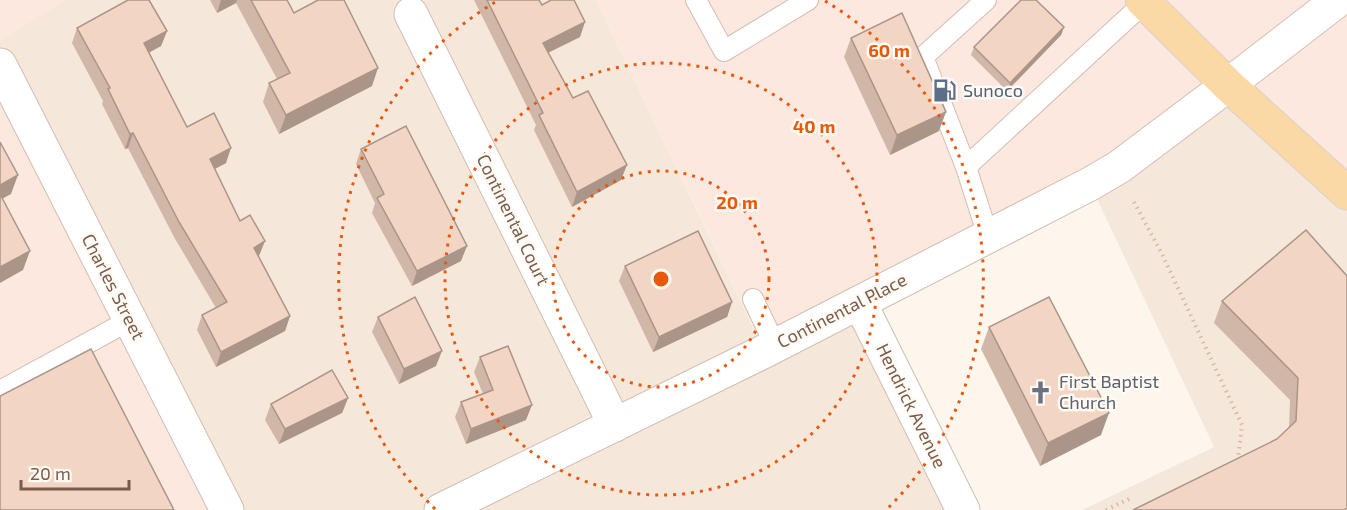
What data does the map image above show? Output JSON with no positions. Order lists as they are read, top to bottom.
{
  "streets": {
    "street": [
      "Continental Court",
      "Charles Street",
      "Continental Place",
      "Hendrick Avenue"
    ]
  },
  "crossings": [
    ["Continental Court", "Continental Place"],
    ["Continental Place", "Hendrick Avenue"]
  ],
  "places": {
    "fuel station": ["Sunoco"],
    "church": ["First Baptist Church"]
  },
  "scale_bar": "20 m",
  "rings": ["60 m", "40 m", "20 m"]
}
